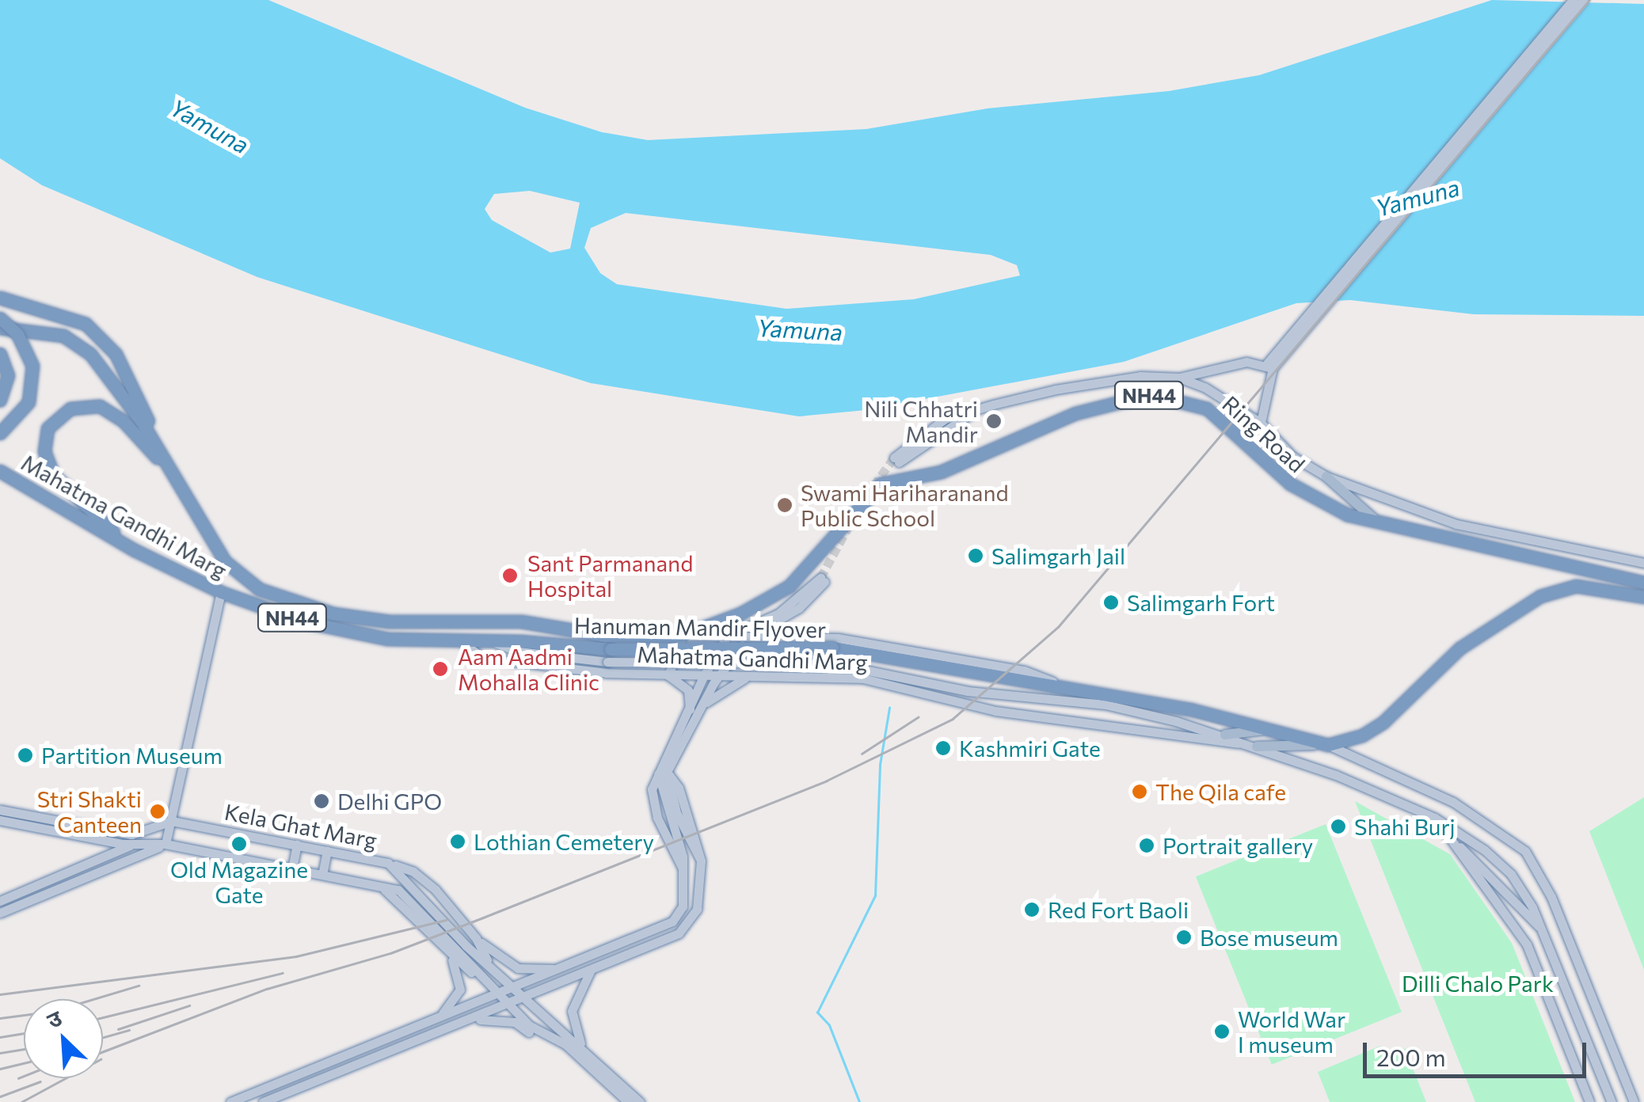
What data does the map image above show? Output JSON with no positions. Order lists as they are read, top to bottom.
{
  "streets": {
    "highway": [
      "NH44",
      "Ring Road",
      "Mahatma Gandhi Marg",
      "Hanuman Mandir Flyover"
    ],
    "main road": ["Kela Ghat Marg"]
  },
  "crossings": [
    ["Ring Road", "Mahatma Gandhi Marg"],
    ["Mahatma Gandhi Marg", "Hanuman Mandir Flyover"]
  ],
  "water": ["Yamuna"],
  "parks": ["Dilli Chalo Park"],
  "places": [
    "Nili Chhatri Mandir",
    "Swami Hariharanand Public School",
    "Salimgarh Jail",
    "Sant Parmanand Hospital",
    "Salimgarh Fort",
    "Aam Aadmi Mohalla Clinic",
    "Kashmiri Gate",
    "Partition Museum",
    "The Qila cafe",
    "Delhi GPO",
    "Stri Shakti Canteen",
    "Shahi Burj",
    "Lothian Cemetery",
    "Old Magazine Gate",
    "Portrait gallery",
    "Red Fort Baoli",
    "Bose museum",
    "World War I museum"
  ],
  "scale_bar": "200 m",
  "north": "top left"
}
